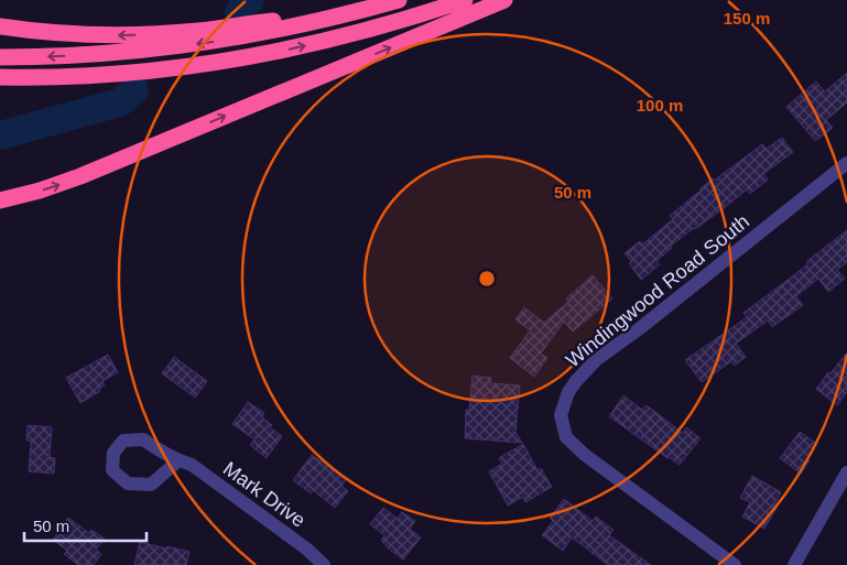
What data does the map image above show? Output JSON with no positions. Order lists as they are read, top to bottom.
{
  "streets": {
    "street": ["Windingwood Road South", "Mark Drive"]
  },
  "scale_bar": "50 m",
  "rings": ["150 m", "100 m", "50 m"]
}
